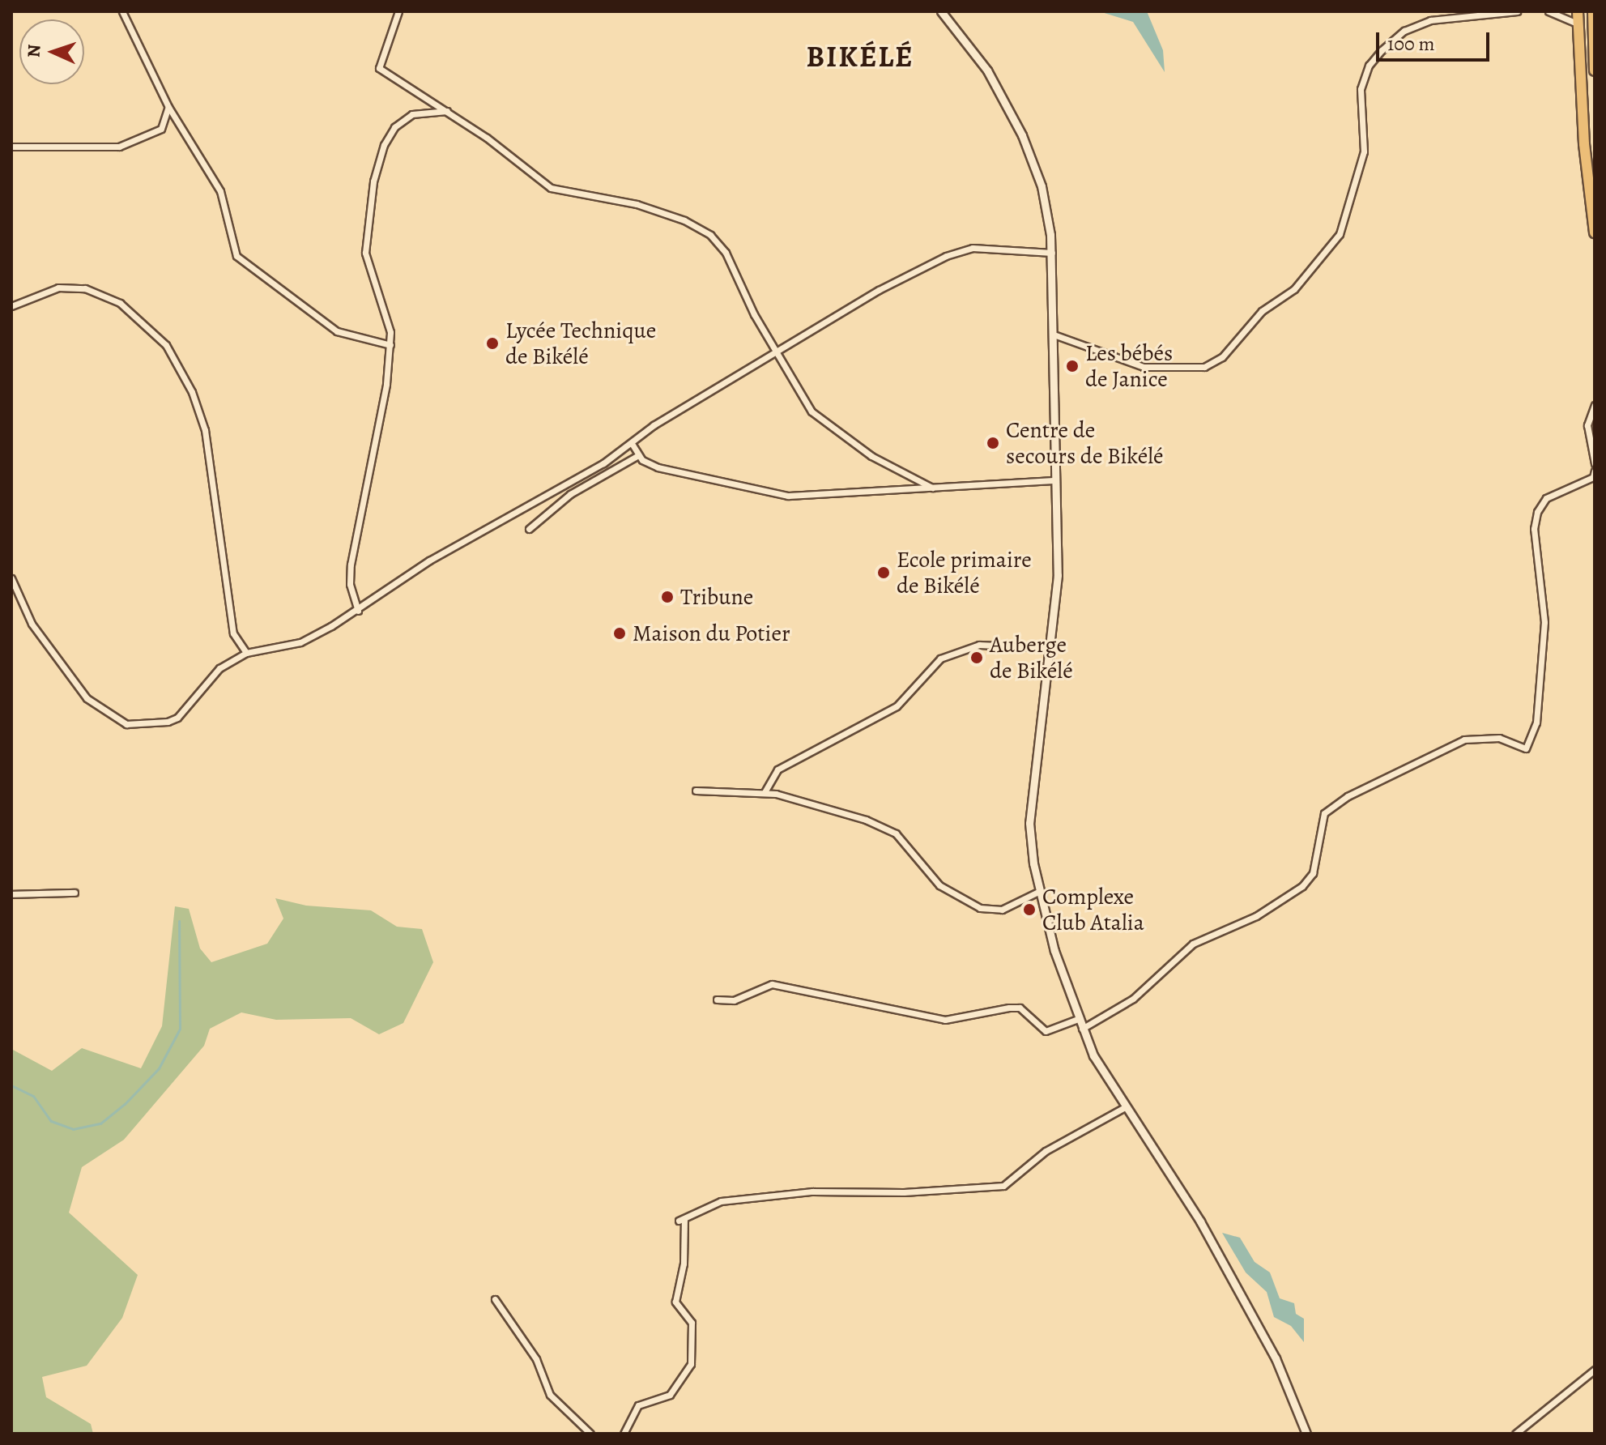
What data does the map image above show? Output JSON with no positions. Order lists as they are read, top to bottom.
{
  "districts": ["BIKÉLÉ"],
  "places": [
    "Lycée Technique de Bikélé",
    "Les bébés de Janice",
    "Centre de secours de Bikélé",
    "Ecole primaire de Bikélé",
    "Tribune",
    "Maison du Potier",
    "Auberge de Bikélé",
    "Complexe Club Atalia"
  ],
  "scale_bar": "100 m",
  "north": "left"
}
